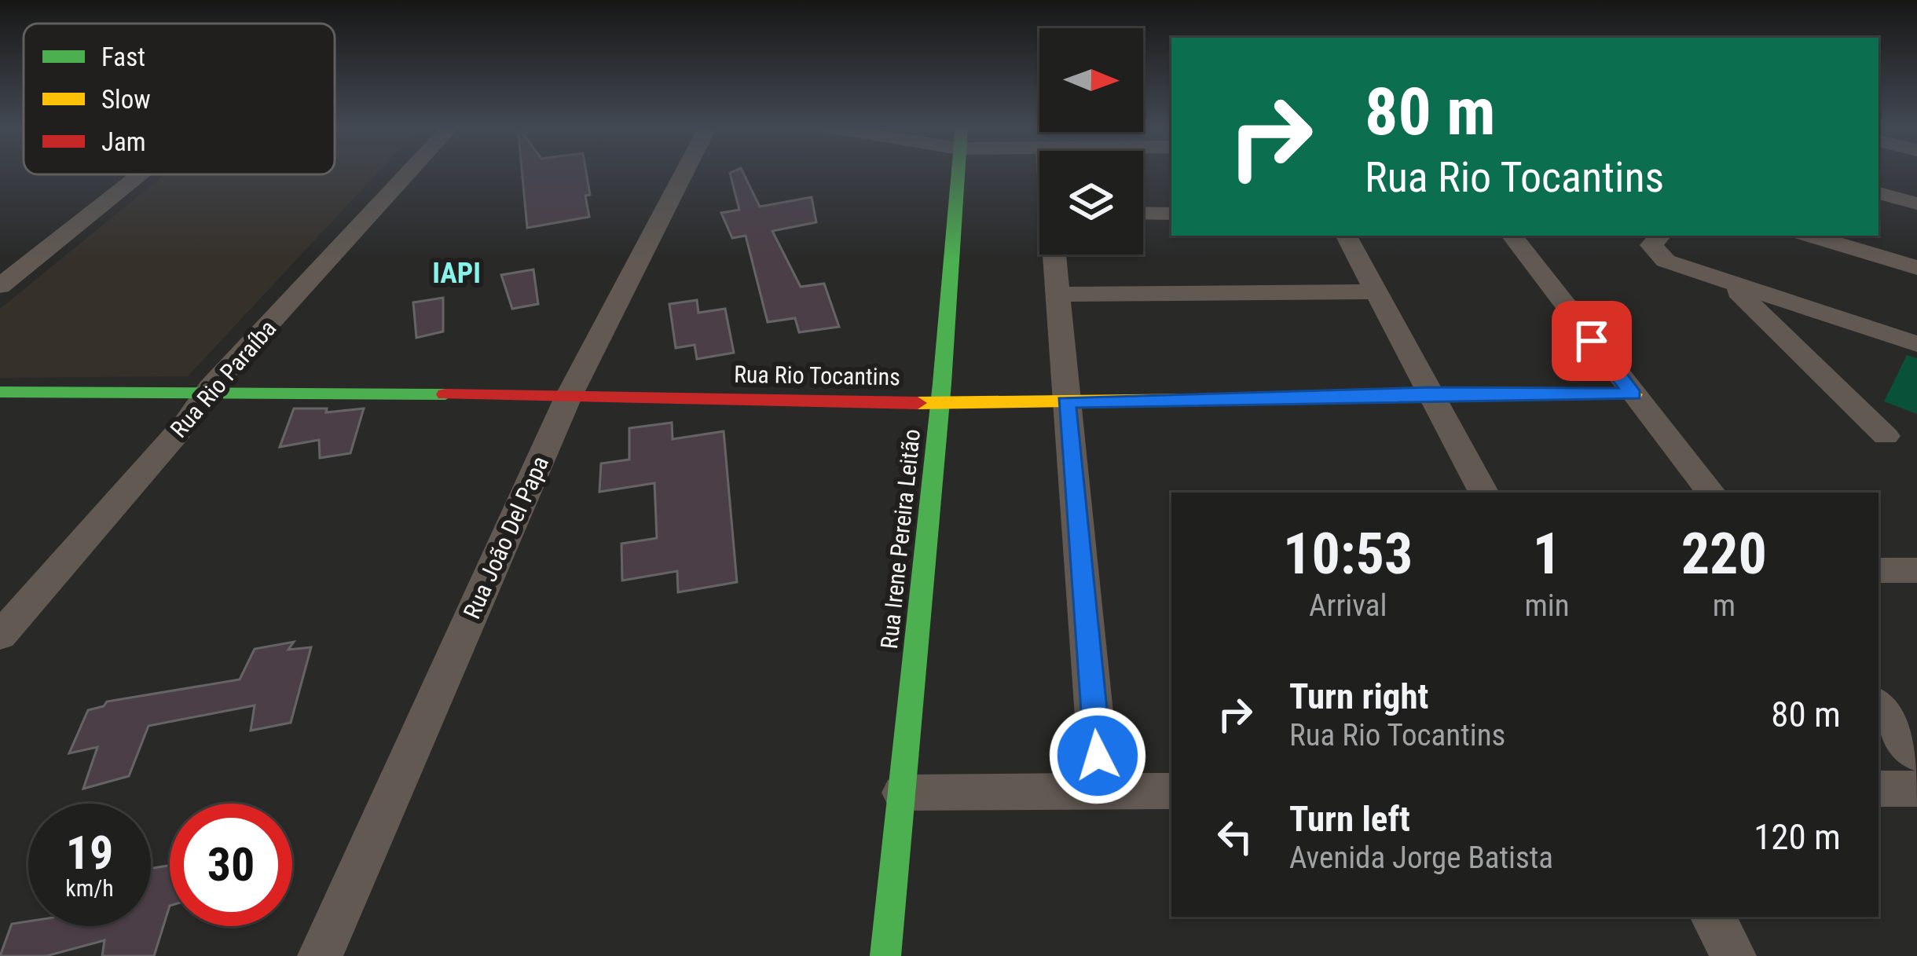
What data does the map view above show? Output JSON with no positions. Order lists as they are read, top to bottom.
{
  "streets": {
    "street": [
      "Rua Rio Tocantins",
      "Rua Rio Paraíba",
      "Rua João Del Papa",
      "Rua Irene Pereira Leitão"
    ]
  },
  "crossings": [
    ["Rua Rio Tocantins", "Rua Rio Paraíba"],
    ["Rua Rio Tocantins", "Rua João Del Papa"],
    ["Rua Rio Tocantins", "Rua Irene Pereira Leitão"]
  ],
  "districts": ["IAPI"],
  "legend": ["Fast", "Slow", "Jam"],
  "north": "right",
  "page": {
    "turn": ["80 m", "Rua Rio Tocantins"],
    "eta": [
      "10:53",
      "Arrival",
      "1",
      "min",
      "220",
      "m"
    ],
    "list": [
      {
        "name": "Turn right",
        "note": "Rua Rio Tocantins",
        "value": "80 m"
      },
      {
        "name": "Turn left",
        "note": "Avenida Jorge Batista",
        "value": "120 m"
      }
    ],
    "speed": "19 km/h",
    "limit": "30"
  }
}
